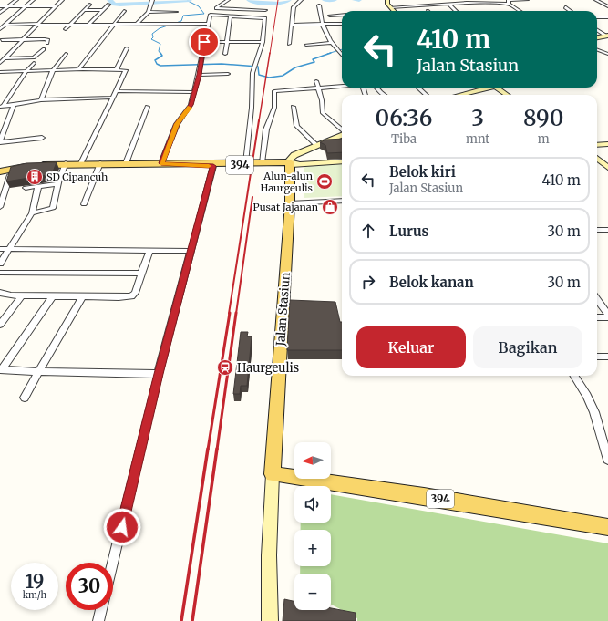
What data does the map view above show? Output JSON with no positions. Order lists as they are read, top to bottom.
{
  "streets": {
    "main road": ["394", "Jalan Stasiun"]
  },
  "crossings": [
    ["394", "Jalan Stasiun"]
  ],
  "places": {
    "building": ["SD Cipancuh"],
    "sports": ["Alun-alun Haurgeulis"],
    "shop": ["Pusat Jajanan"],
    "station": ["Haurgeulis"]
  },
  "north": "left",
  "page": {
    "turn": ["410 m", "Jalan Stasiun"],
    "eta": [
      "06:36",
      "Tiba",
      "3",
      "mnt",
      "890",
      "m"
    ],
    "list": [
      {
        "name": "Belok kiri",
        "note": "Jalan Stasiun",
        "value": "410 m"
      },
      {
        "name": "Lurus",
        "value": "30 m"
      },
      {
        "name": "Belok kanan",
        "value": "30 m"
      }
    ],
    "buttons": ["Keluar", "Bagikan"],
    "map_buttons": ["+", "−"],
    "speed": "19 km/h",
    "limit": "30"
  }
}
